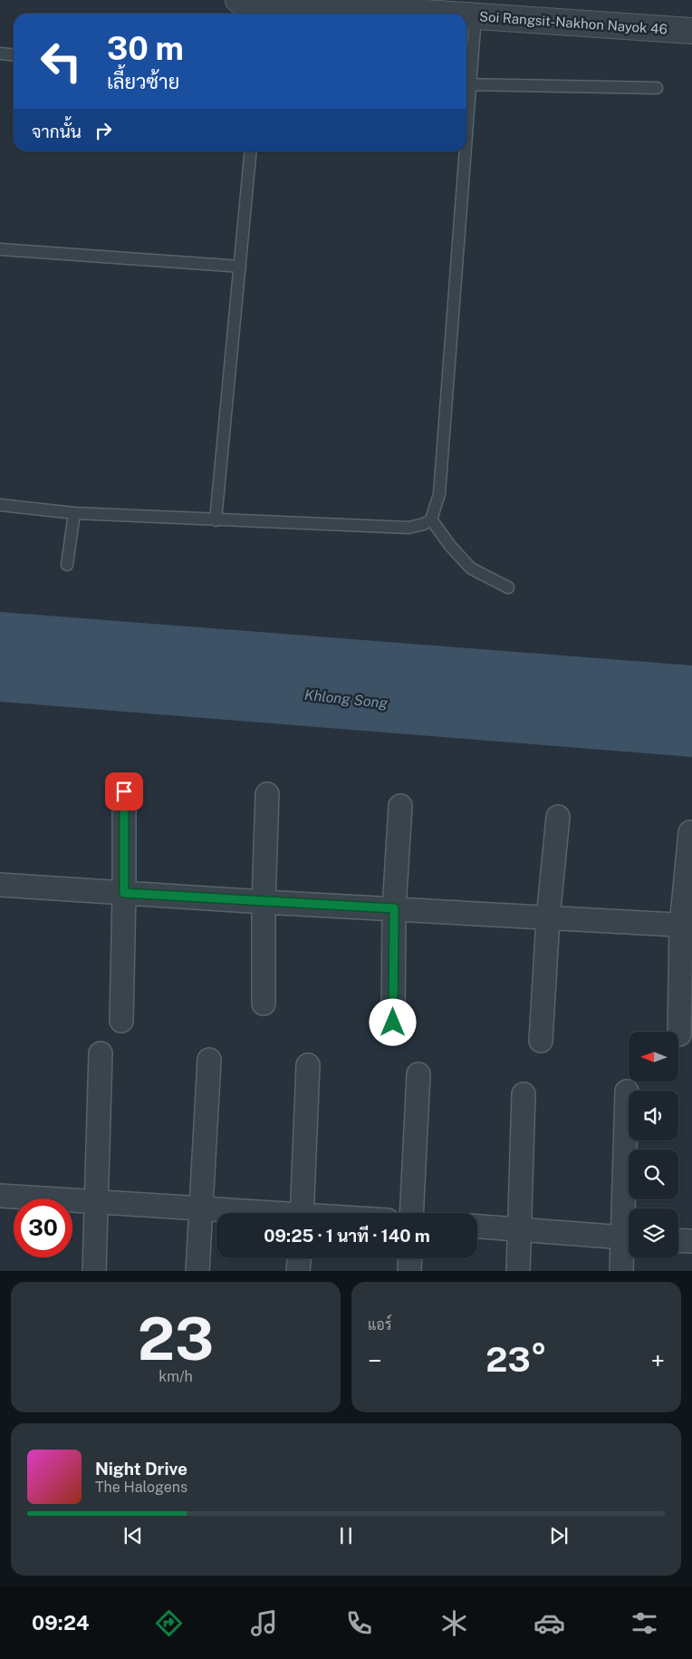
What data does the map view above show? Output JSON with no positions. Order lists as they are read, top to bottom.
{
  "streets": {
    "street": ["Soi Rangsit-Nakhon Nayok 46"]
  },
  "water": ["Khlong Song"],
  "north": "left",
  "page": {
    "turn": ["30 m", "เลี้ยวซ้าย"],
    "then": "จากนั้น",
    "limit": "30",
    "trip": "09:25 · 1 นาที · 140 m",
    "tile": [
      ["23", "km/h"],
      "แอร์"
    ],
    "heat": ["−", "23°", "+"],
    "song": ["Night Drive", "The Halogens"],
    "tabs": "09:24"
  }
}
